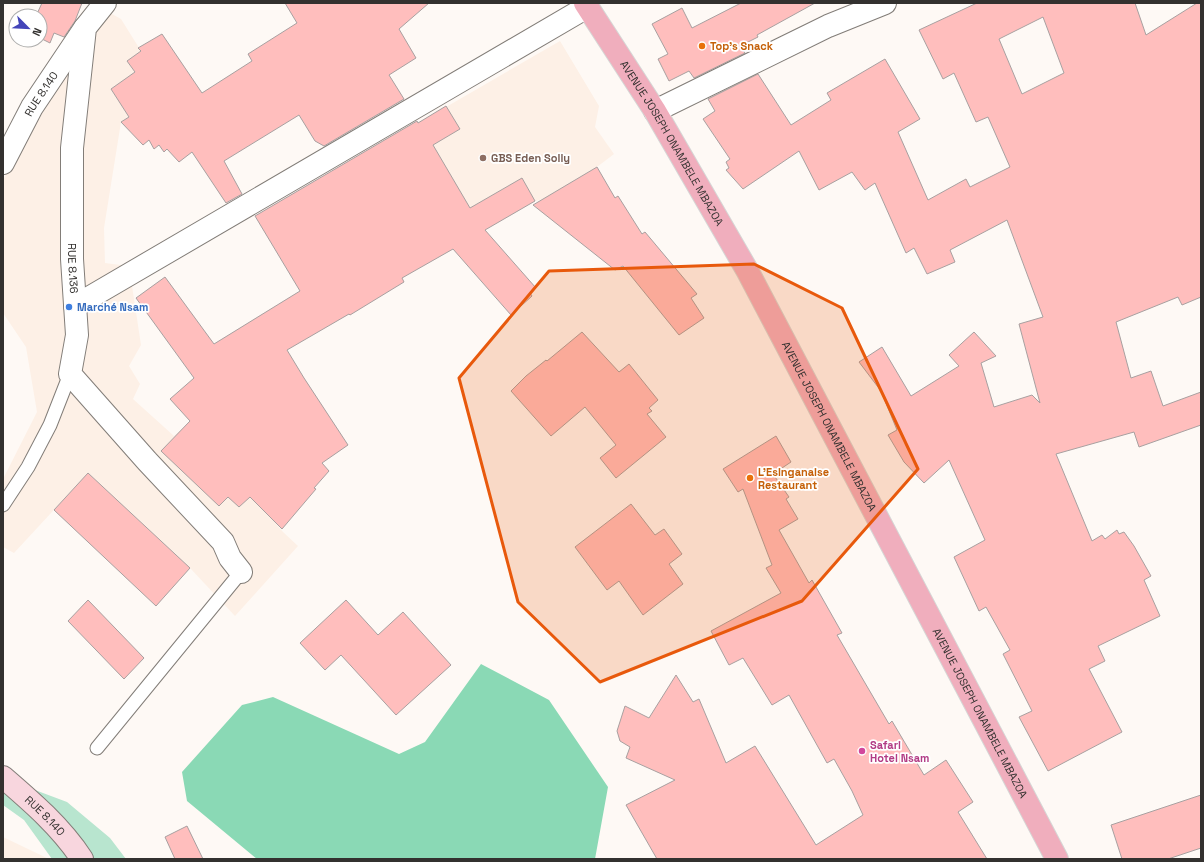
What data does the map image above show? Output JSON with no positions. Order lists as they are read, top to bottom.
{
  "streets": {
    "main road": ["RUE 8.140", "AVENUE JOSEPH ONAMBELE MBAZOA"],
    "street": ["RUE 8.136"]
  },
  "crossings": [
    ["RUE 8.140", "RUE 8.136"]
  ],
  "places": [
    "Top's Snack",
    "GBS Eden Solly",
    "Marché Nsam",
    "L'Esinganaise Restaurant",
    "Safari Hotel Nsam"
  ],
  "north": "bottom right"
}
